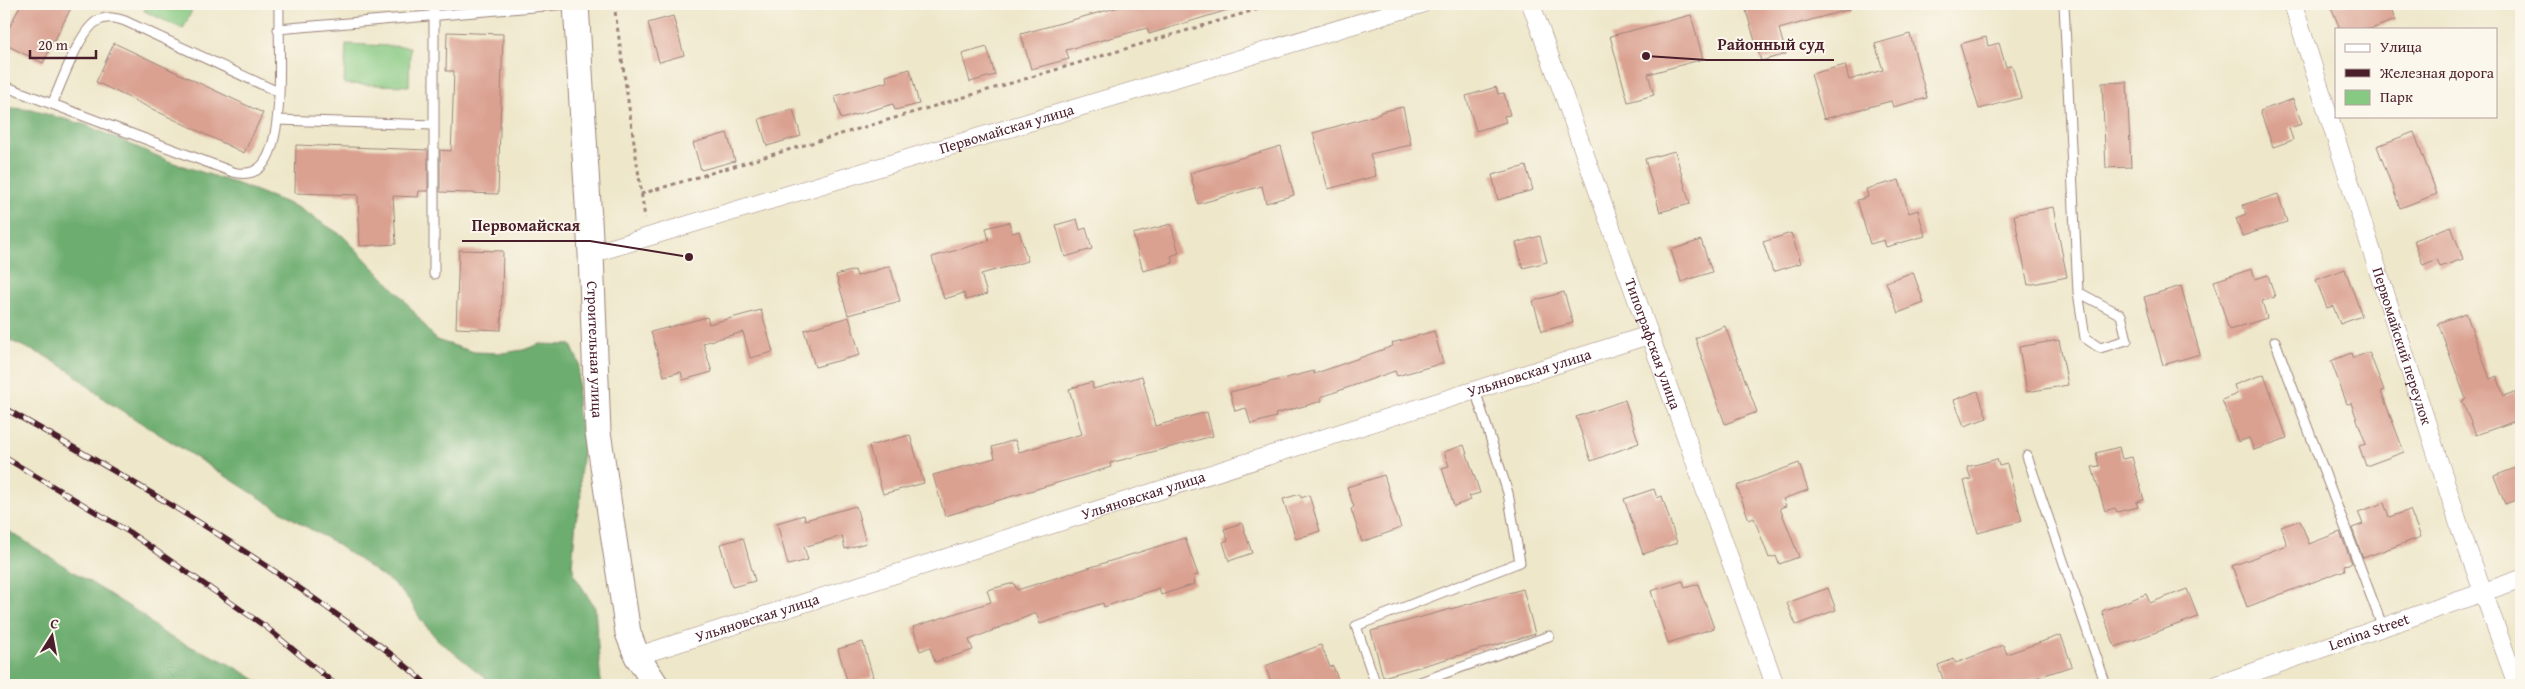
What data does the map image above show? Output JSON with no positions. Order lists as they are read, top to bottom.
{
  "streets": {
    "street": [
      "Первомайская улица",
      "Типографская улица",
      "Первомайский переулок",
      "Строительная улица",
      "Ульяновская улица",
      "Lenina Street"
    ]
  },
  "crossings": [
    ["Первомайская улица", "Строительная улица"],
    ["Типографская улица", "Ульяновская улица"],
    ["Первомайский переулок", "Lenina Street"],
    ["Строительная улица", "Ульяновская улица"]
  ],
  "places": ["Районный суд", "Первомайская"],
  "legend": ["Улица", "Железная дорога", "Парк"],
  "scale_bar": "20 m",
  "north": "top"
}
